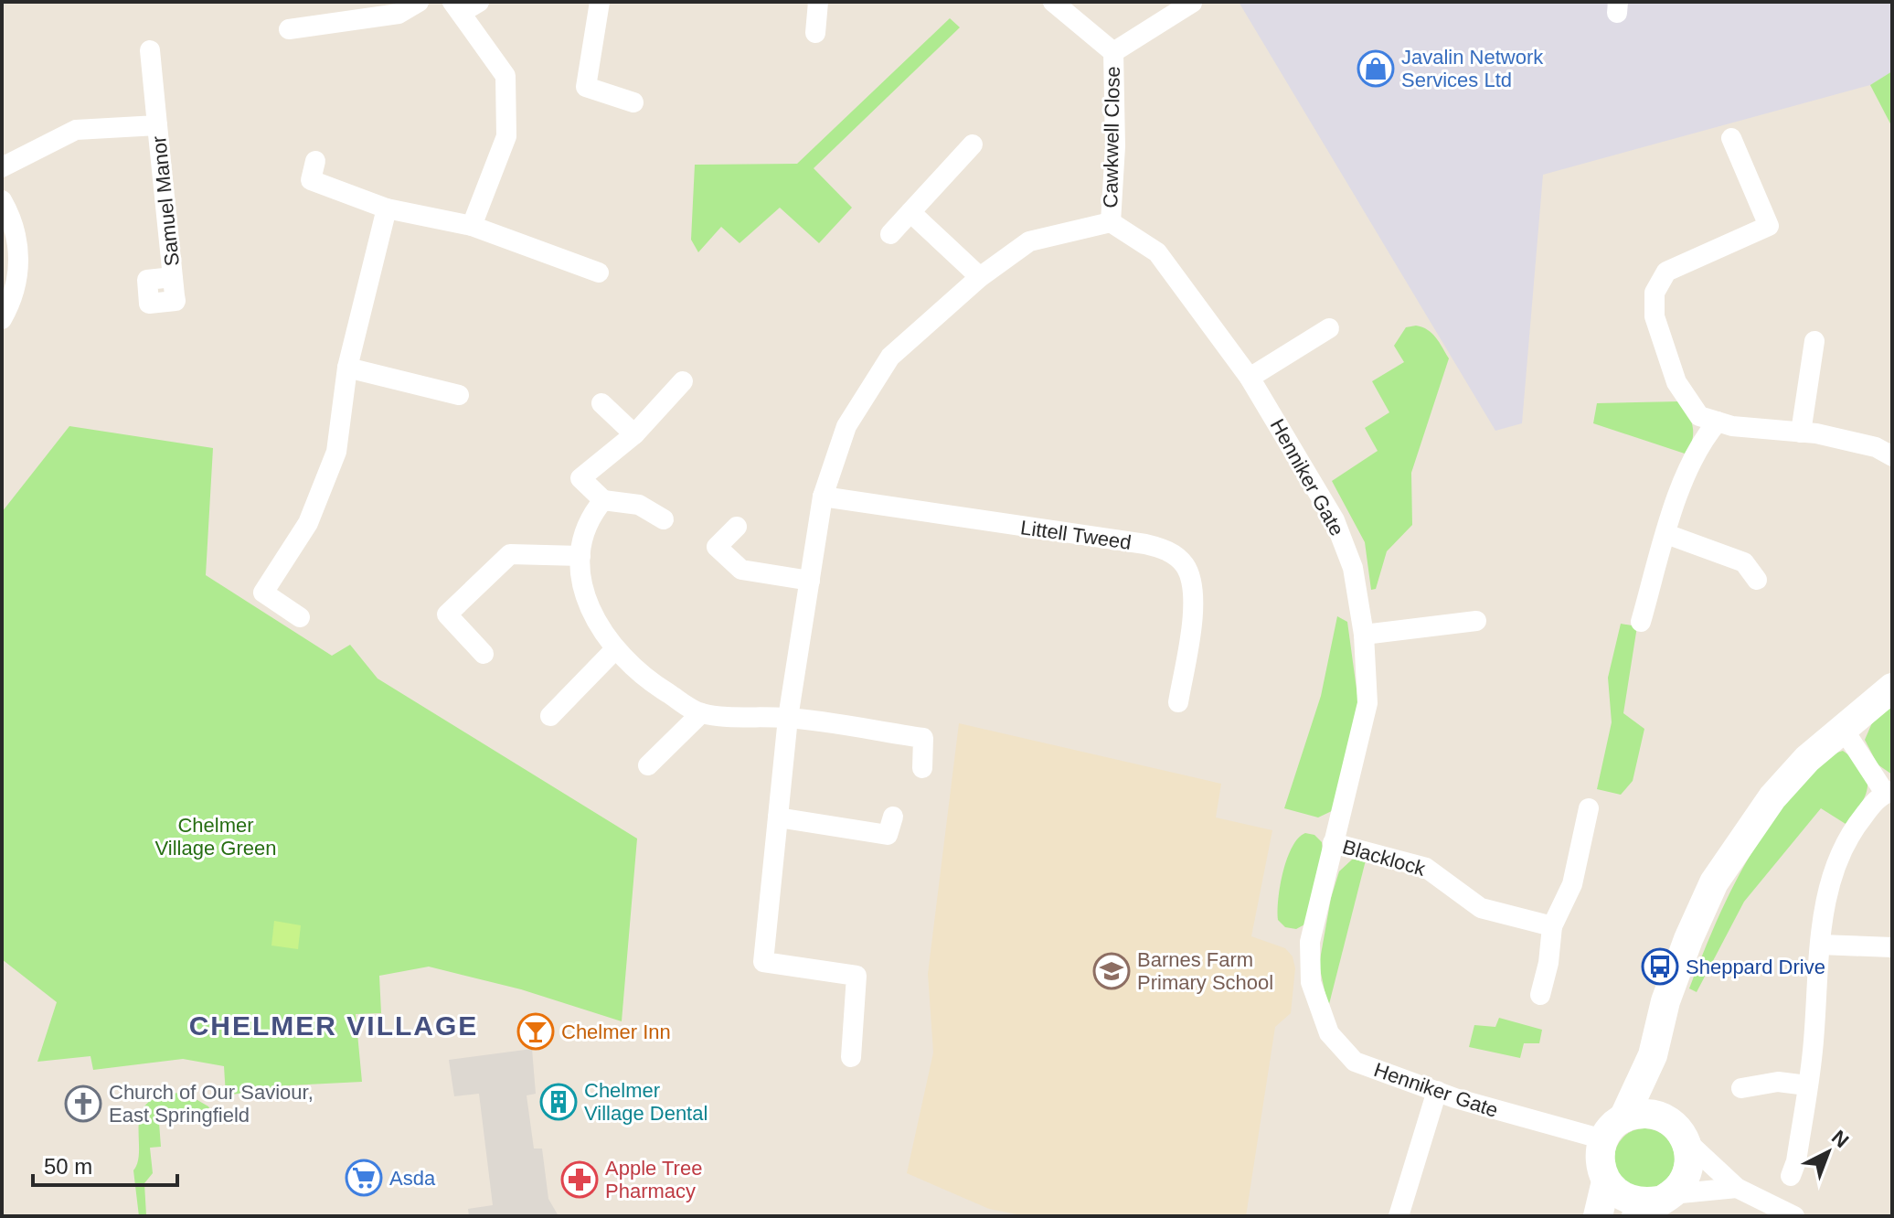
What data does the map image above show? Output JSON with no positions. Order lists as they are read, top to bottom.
{
  "streets": {
    "street": [
      "Cawkwell Close",
      "Samuel Manor",
      "Henniker Gate",
      "Littell Tweed",
      "Blacklock"
    ]
  },
  "crossings": [
    ["Cawkwell Close", "Henniker Gate"],
    ["Henniker Gate", "Blacklock"]
  ],
  "districts": ["CHELMER VILLAGE"],
  "parks": ["Chelmer Village Green"],
  "places": {
    "shop": ["Javalin Network Services Ltd"],
    "bus stop": ["Sheppard Drive"],
    "school or university": ["Barnes Farm Primary School"],
    "bar": ["Chelmer Inn"],
    "building": ["Chelmer Village Dental"],
    "church": ["Church of Our Saviour, East Springfield"],
    "supermarket": ["Asda"],
    "pharmacy": ["Apple Tree Pharmacy"]
  },
  "scale_bar": "50 m",
  "north": "top right"
}
